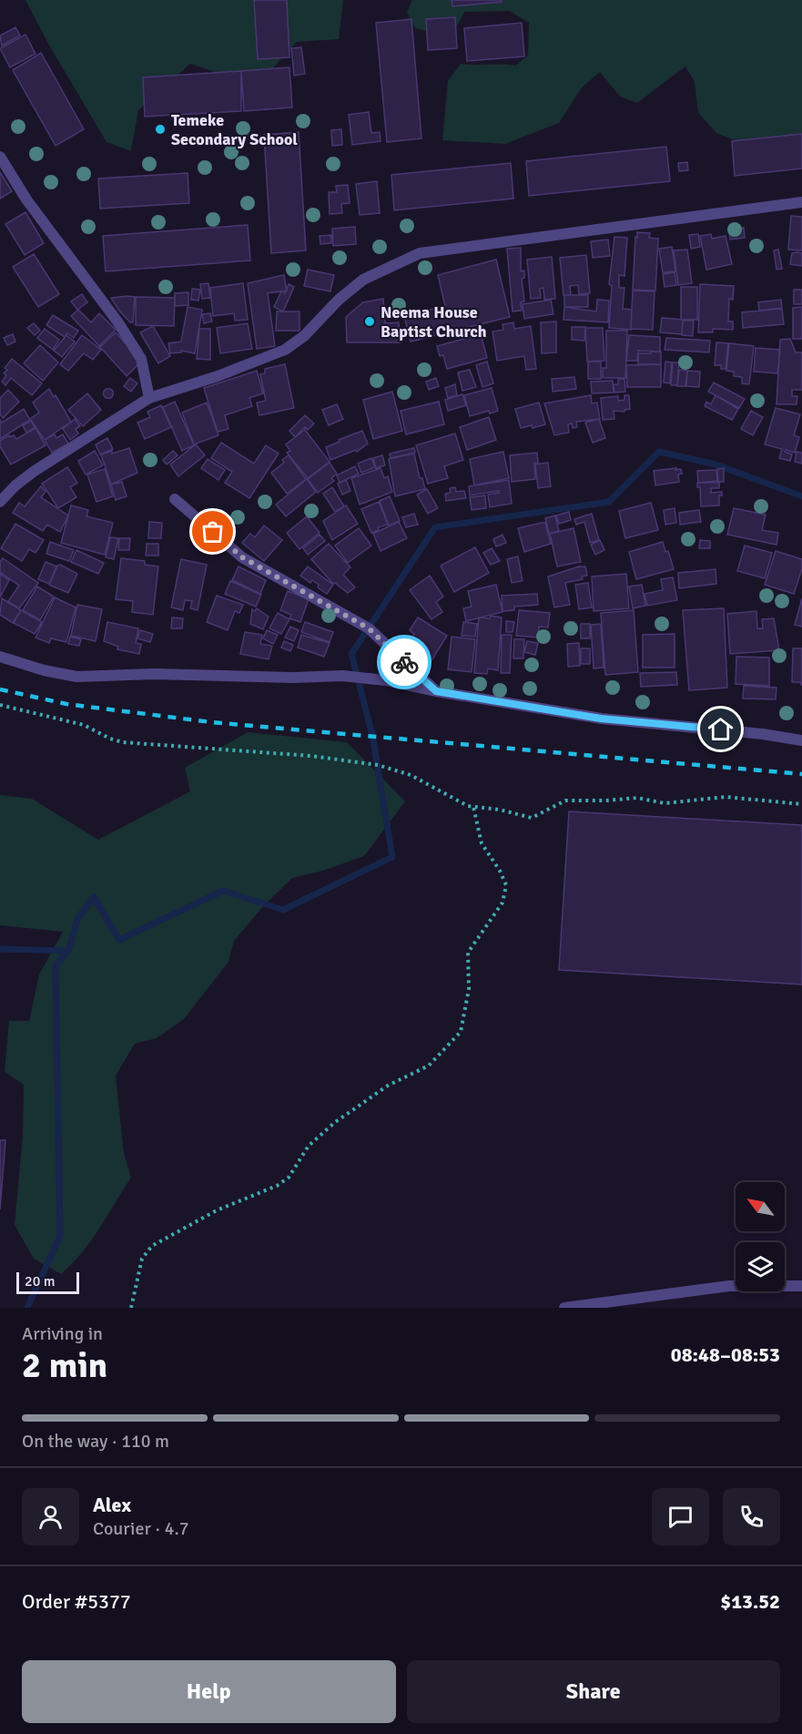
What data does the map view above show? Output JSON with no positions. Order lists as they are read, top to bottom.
{
  "places": ["Temeke Secondary School", "Neema House Baptist Church"],
  "scale_bar": "20 m",
  "north": "top left",
  "page": {
    "scale": "20 m",
    "heading": ["2 min", "Arriving in", "08:48–08:53"],
    "panel": [
      "Alex",
      "Courier · 4.7",
      "Order #5377",
      "$13.52"
    ],
    "bar": "On the way · 110 m",
    "buttons": ["Help", "Share"]
  }
}
